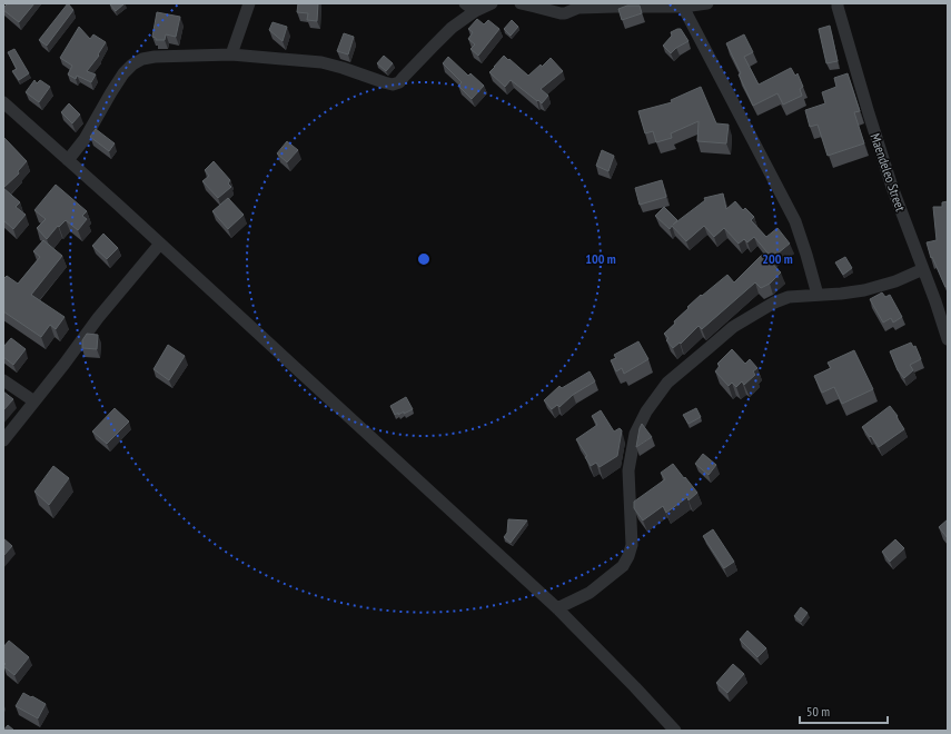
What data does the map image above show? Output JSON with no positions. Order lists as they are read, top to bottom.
{
  "streets": {
    "street": ["Maendeleo Street"]
  },
  "scale_bar": "50 m",
  "rings": ["100 m", "200 m"]
}
